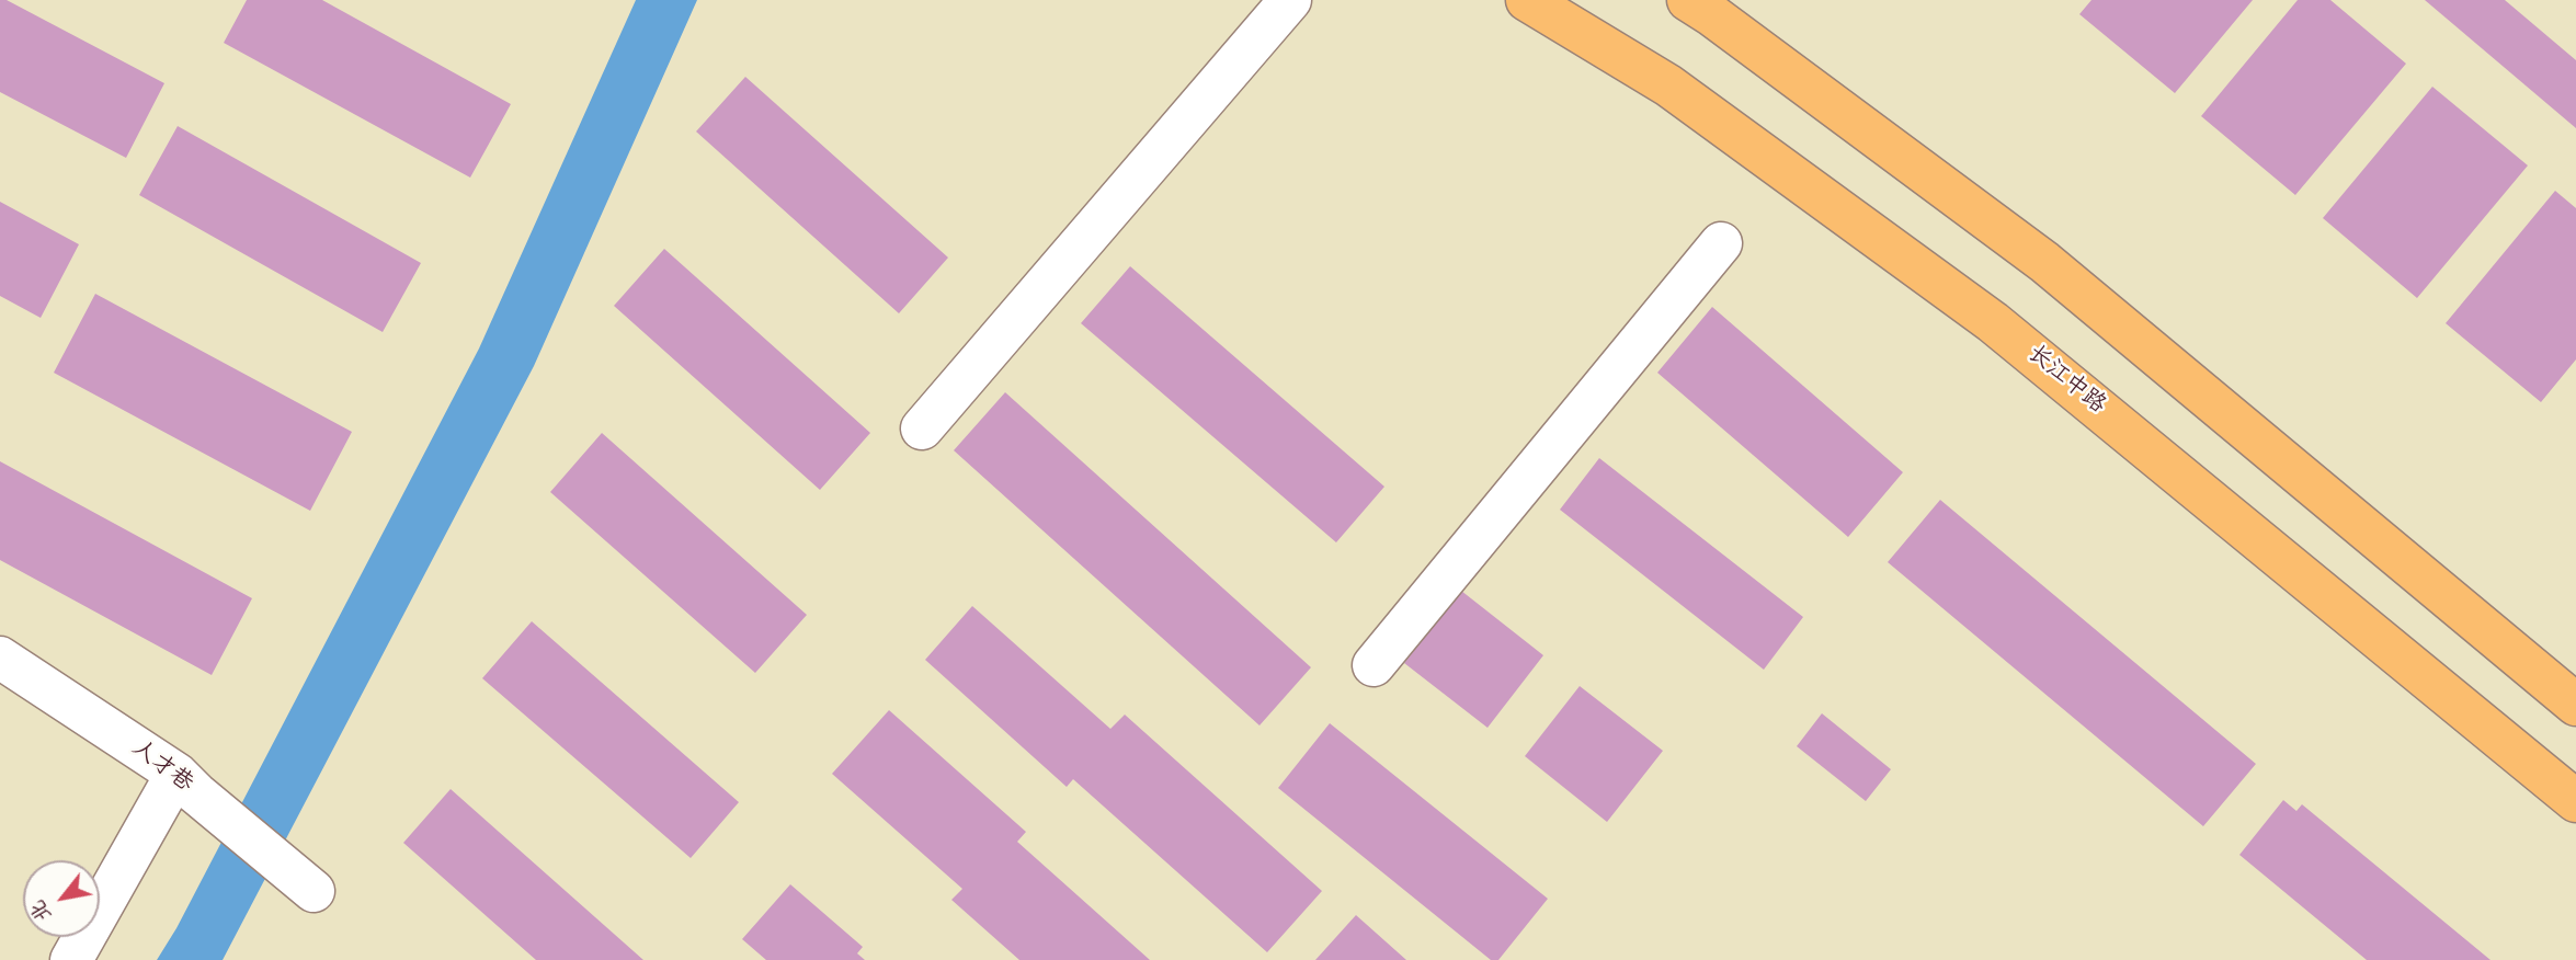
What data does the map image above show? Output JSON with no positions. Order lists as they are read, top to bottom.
{
  "streets": {
    "main road": ["长江中路"],
    "street": ["人才巷"]
  },
  "north": "bottom left"
}
